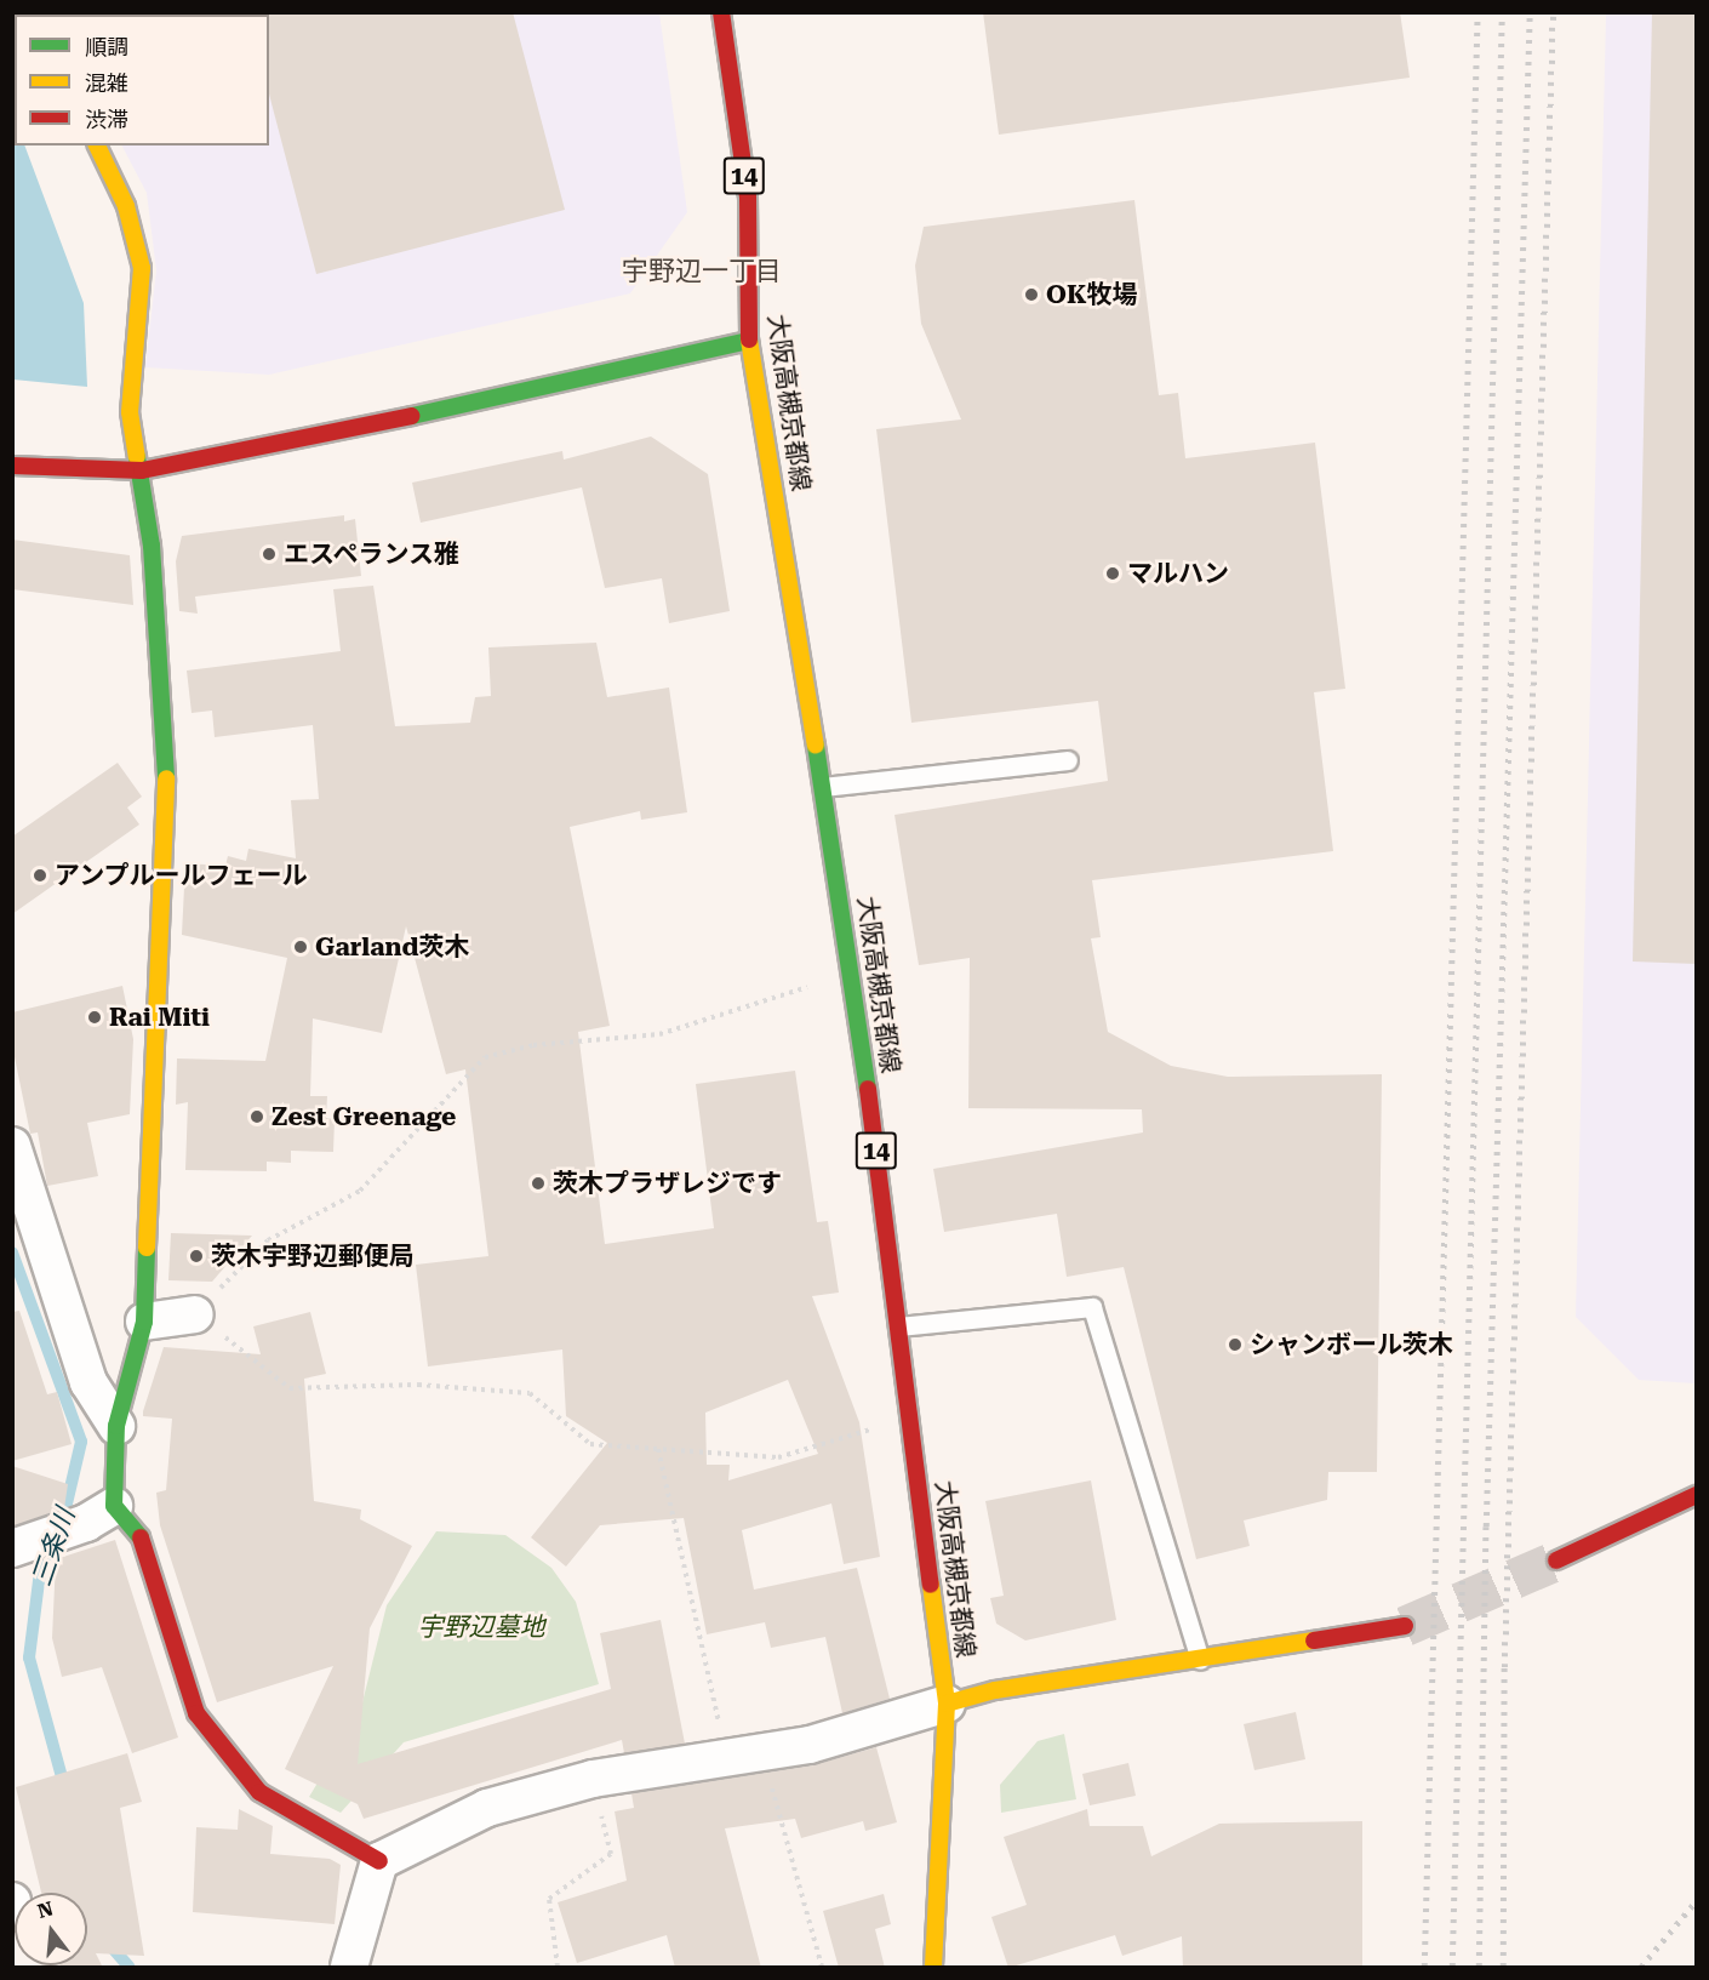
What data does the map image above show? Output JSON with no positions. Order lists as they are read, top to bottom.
{
  "streets": {
    "street": ["14", "大阪高槻京都線"]
  },
  "districts": ["宇野辺一丁目"],
  "water": ["三条川"],
  "parks": ["宇野辺墓地"],
  "places": [
    "OK牧場",
    "エスペランス雅",
    "マルハン",
    "アンプルールフェール",
    "Garland茨木",
    "Rai Miti",
    "Zest Greenage",
    "茨木プラザレジです",
    "茨木宇野辺郵便局",
    "シャンボール茨木"
  ],
  "legend": ["順調", "混雑", "渋滞"],
  "north": "top"
}
